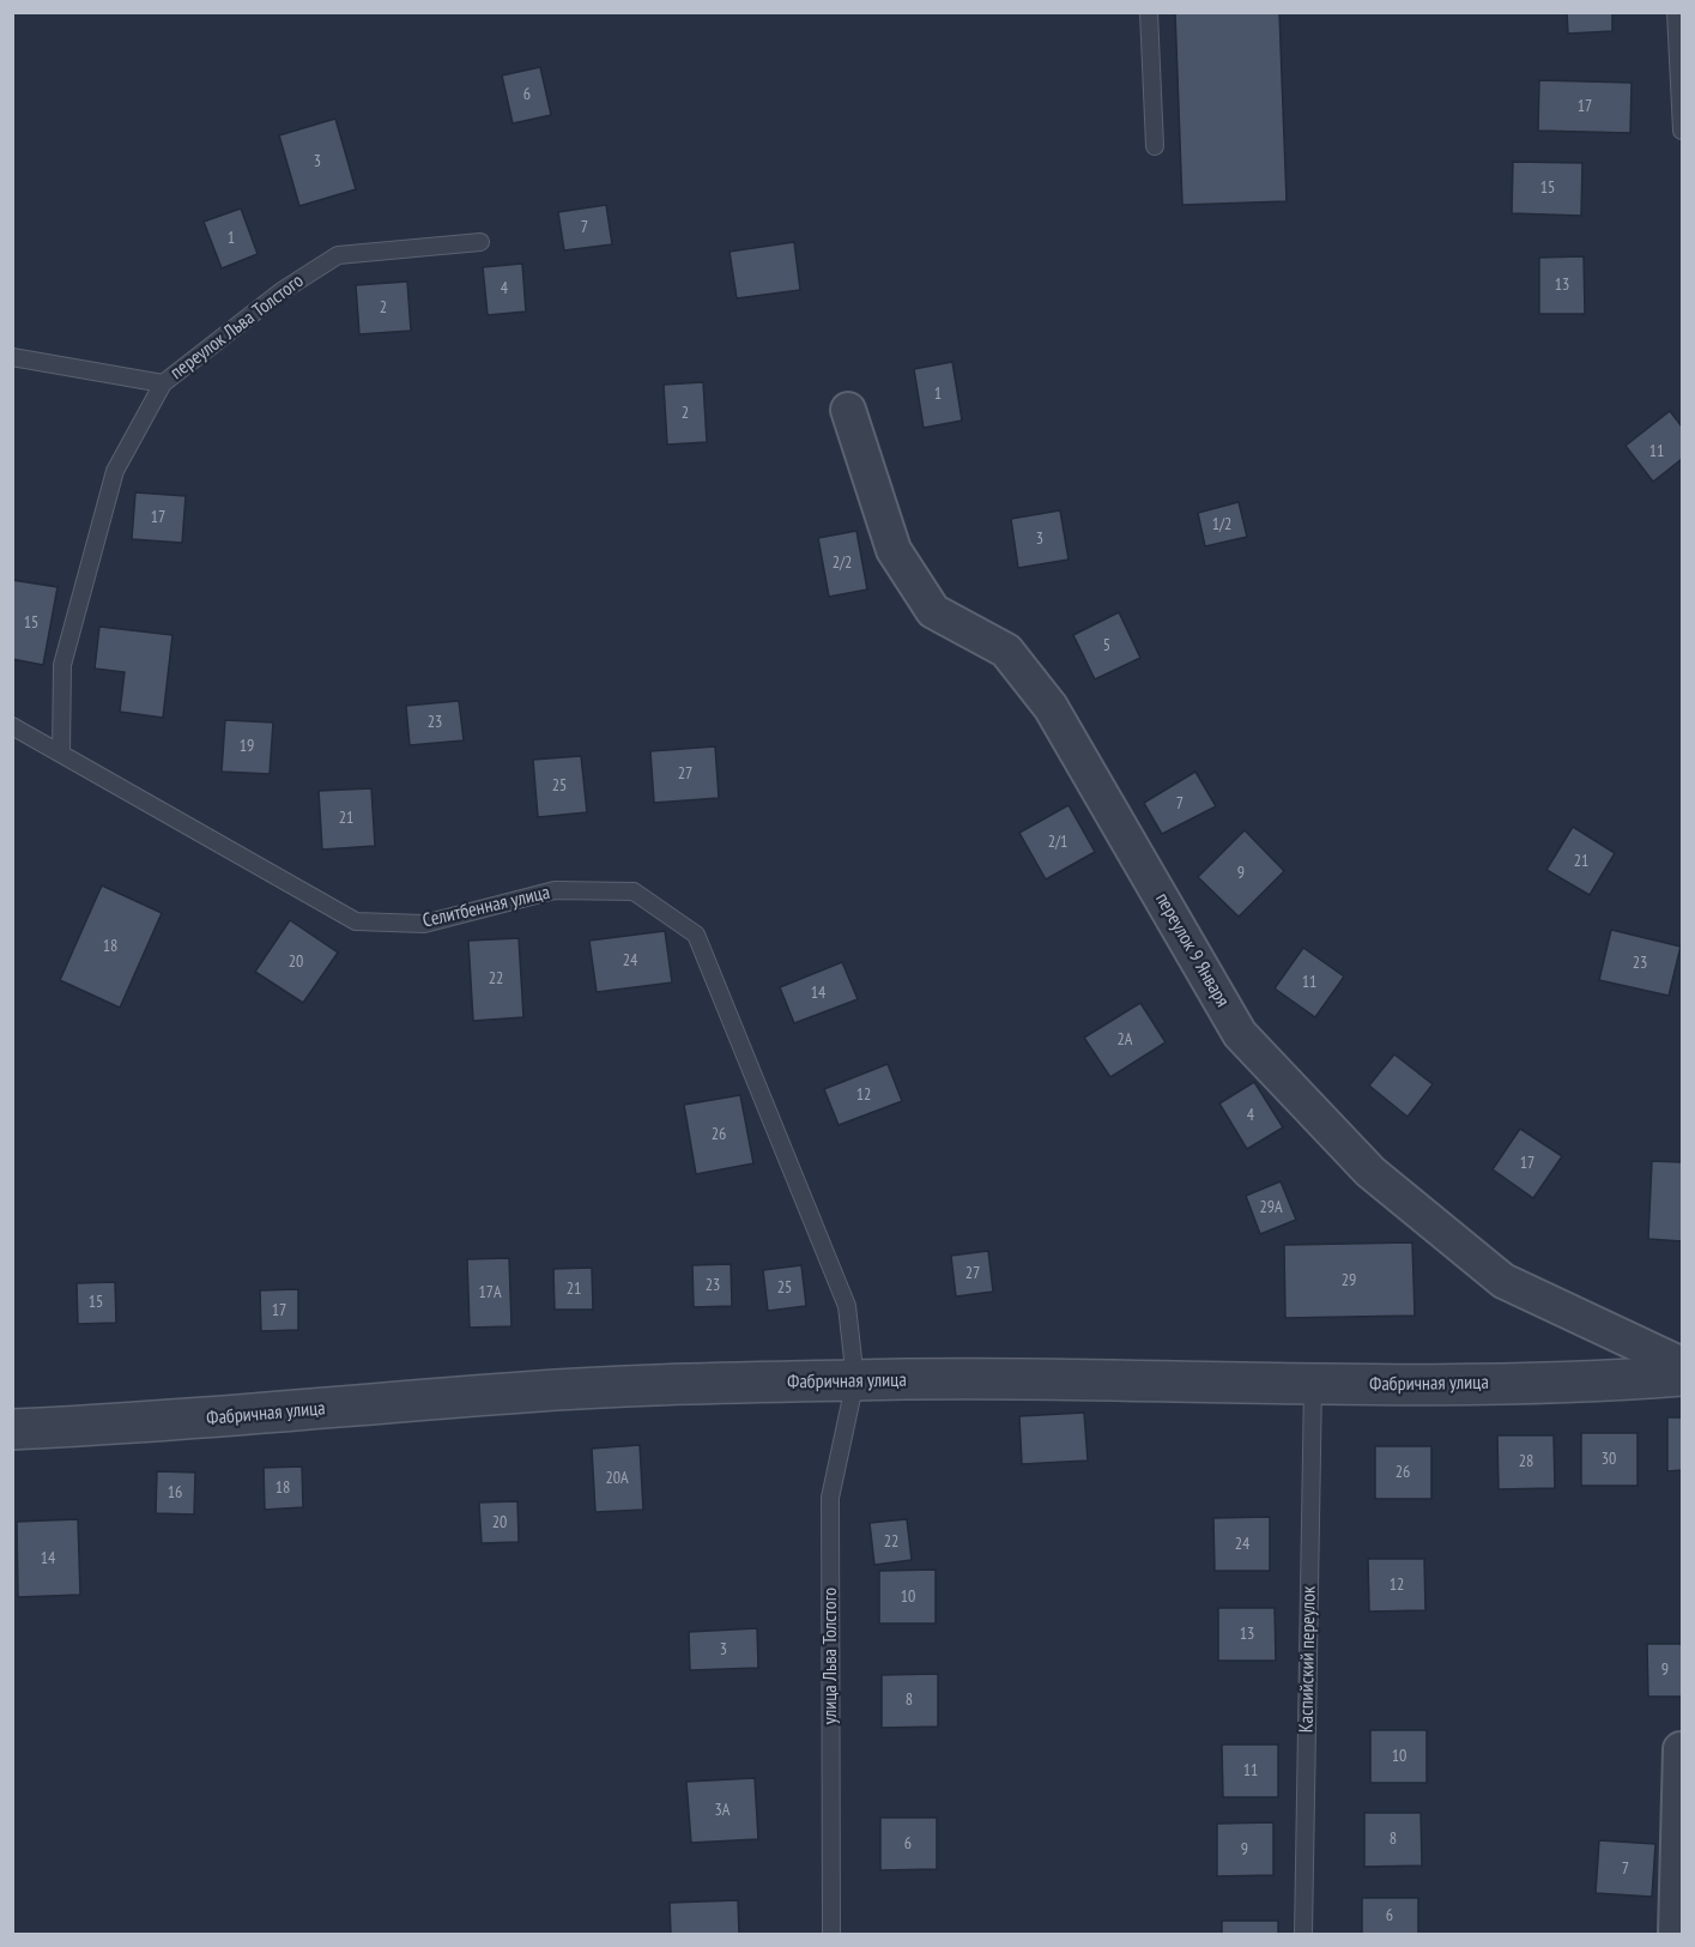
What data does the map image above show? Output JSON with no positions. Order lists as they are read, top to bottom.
{
  "streets": {
    "street": ["переулок 9 Января", "Фабричная улица"],
    "lane": [
      "переулок Льва Толстого",
      "Селитбенная улица",
      "улица Льва Толстого",
      "Каспийский переулок"
    ]
  },
  "crossings": [
    ["переулок Льва Толстого", "Селитбенная улица"],
    ["Селитбенная улица", "Фабричная улица"],
    ["Селитбенная улица", "улица Льва Толстого"],
    ["Фабричная улица", "улица Льва Толстого"],
    ["Фабричная улица", "Каспийский переулок"]
  ],
  "house_numbers": [
    "6",
    "17",
    "3",
    "15",
    "7",
    "1",
    "13",
    "4",
    "2",
    "1",
    "2",
    "11",
    "17",
    "1/2",
    "3",
    "2/2",
    "15",
    "5",
    "23",
    "19",
    "27",
    "25",
    "7",
    "21",
    "2/1",
    "21",
    "9",
    "18",
    "24",
    "20",
    "23",
    "22",
    "11",
    "14",
    "2А",
    "12",
    "4",
    "26",
    "17",
    "29А",
    "27",
    "29",
    "23",
    "25",
    "21",
    "17А",
    "15",
    "17",
    "30",
    "28",
    "26",
    "20А",
    "18",
    "16",
    "20",
    "22",
    "24",
    "14",
    "12",
    "10",
    "13",
    "3",
    "9",
    "8",
    "10",
    "11",
    "3А",
    "8",
    "6",
    "9",
    "7",
    "6"
  ]
}
